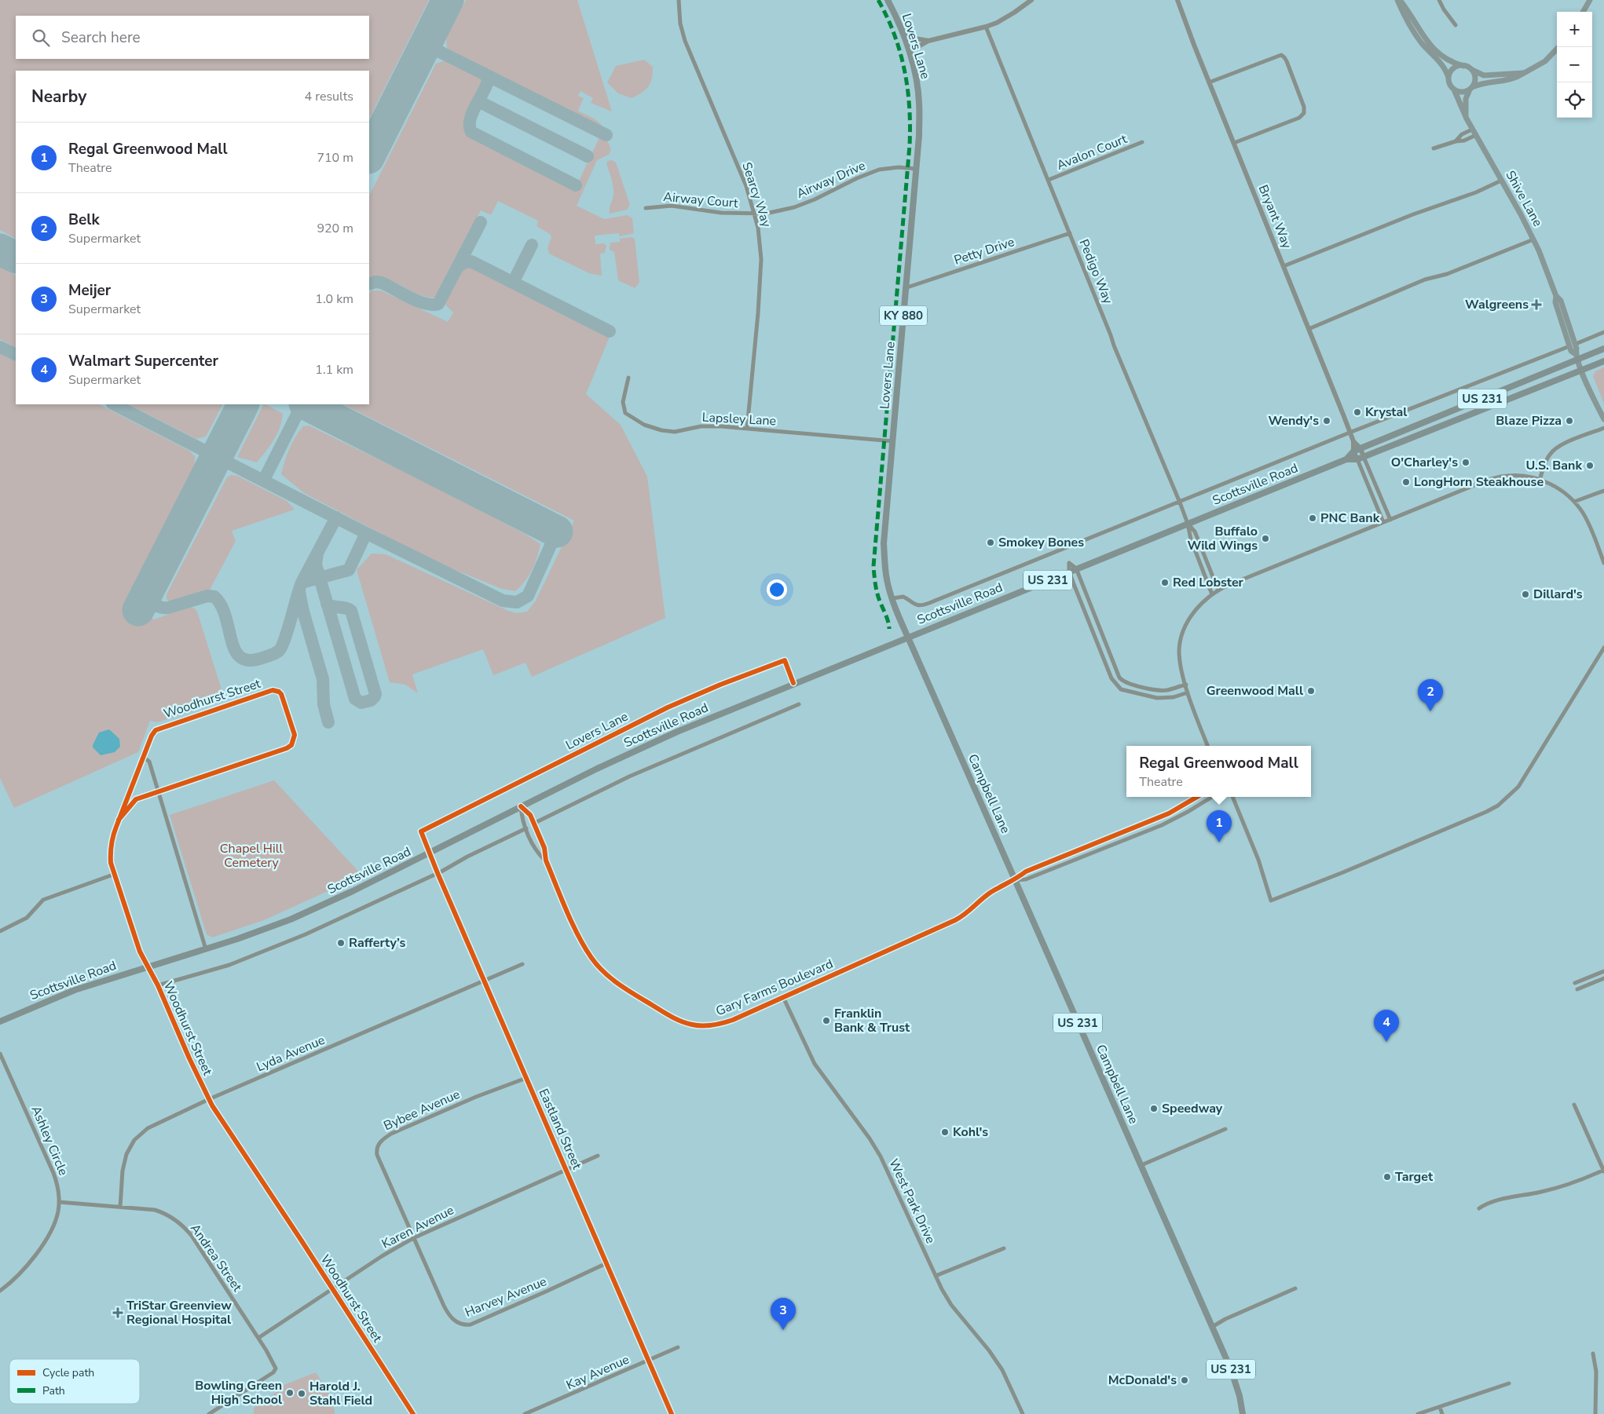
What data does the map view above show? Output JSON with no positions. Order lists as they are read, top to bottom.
{
  "streets": {
    "main road": [
      "Lovers Lane",
      "Shive Lane",
      "KY 880",
      "US 231",
      "Scottsville Road",
      "Campbell Lane"
    ],
    "street": [
      "Avalon Court",
      "Airway Drive",
      "Searcy Way",
      "Airway Court",
      "Bryant Way",
      "Petty Drive",
      "Pedigo Way",
      "Lapsley Lane",
      "Woodhurst Street",
      "Gary Farms Boulevard",
      "Lyda Avenue",
      "Bybee Avenue",
      "Eastland Street",
      "Ashley Circle",
      "West Park Drive",
      "Karen Avenue",
      "Andrea Street",
      "Harvey Avenue",
      "Kay Avenue"
    ]
  },
  "crossings": [
    ["Lovers Lane", "Airway Drive"],
    ["Lovers Lane", "Petty Drive"],
    ["Lovers Lane", "Lapsley Lane"],
    ["Lovers Lane", "Scottsville Road"],
    ["Lovers Lane", "Campbell Lane"],
    ["Lovers Lane", "Eastland Street"],
    ["Avalon Court", "Pedigo Way"],
    ["Airway Drive", "Searcy Way"],
    ["Airway Drive", "Airway Court"],
    ["Searcy Way", "Airway Court"],
    ["Searcy Way", "Lapsley Lane"],
    ["Shive Lane", "Scottsville Road"],
    ["Bryant Way", "Scottsville Road"],
    ["Petty Drive", "Pedigo Way"],
    ["Pedigo Way", "Scottsville Road"],
    ["Scottsville Road", "Woodhurst Street"],
    ["Scottsville Road", "Campbell Lane"],
    ["Scottsville Road", "Gary Farms Boulevard"],
    ["Scottsville Road", "Eastland Street"],
    ["Woodhurst Street", "Lyda Avenue"],
    ["Woodhurst Street", "Karen Avenue"],
    ["Campbell Lane", "Gary Farms Boulevard"],
    ["Gary Farms Boulevard", "West Park Drive"],
    ["Lyda Avenue", "Eastland Street"],
    ["Lyda Avenue", "Andrea Street"],
    ["Bybee Avenue", "Eastland Street"],
    ["Bybee Avenue", "Karen Avenue"],
    ["Bybee Avenue", "Harvey Avenue"],
    ["Eastland Street", "Karen Avenue"],
    ["Eastland Street", "Harvey Avenue"],
    ["Eastland Street", "Kay Avenue"],
    ["Ashley Circle", "Andrea Street"],
    ["Karen Avenue", "Andrea Street"],
    ["Karen Avenue", "Harvey Avenue"]
  ],
  "parks": ["Chapel Hill Cemetery"],
  "places": {
    "health": ["Walgreens", "TriStar Greenview Regional Hospital"],
    "other": [
      "Krystal",
      "Wendy's",
      "Blaze Pizza",
      "O'Charley's",
      "U.S. Bank",
      "LongHorn Steakhouse",
      "PNC Bank",
      "Buffalo Wild Wings",
      "Smokey Bones",
      "Red Lobster",
      "Dillard's",
      "Greenwood Mall",
      "Rafferty’s",
      "Franklin Bank & Trust",
      "Speedway",
      "Kohl's",
      "Target",
      "McDonald's",
      "Bowling Green High School",
      "Harold J. Stahl Field"
    ]
  },
  "legend": ["Cycle path", "Path"],
  "page": {
    "map_buttons": ["+", "−"],
    "search": "Search here",
    "heading": ["Nearby", "4 results"],
    "list": [
      {
        "mark": "1",
        "name": "Regal Greenwood Mall",
        "note": "Theatre",
        "value": "710 m"
      },
      {
        "mark": "2",
        "name": "Belk",
        "note": "Supermarket",
        "value": "920 m"
      },
      {
        "mark": "3",
        "name": "Meijer",
        "note": "Supermarket",
        "value": "1.0 km"
      },
      {
        "mark": "4",
        "name": "Walmart Supercenter",
        "note": "Supermarket",
        "value": "1.1 km"
      }
    ],
    "pins": [
      "2",
      "1",
      "4",
      "3"
    ],
    "popup": ["Regal Greenwood Mall", "Theatre"]
  }
}
